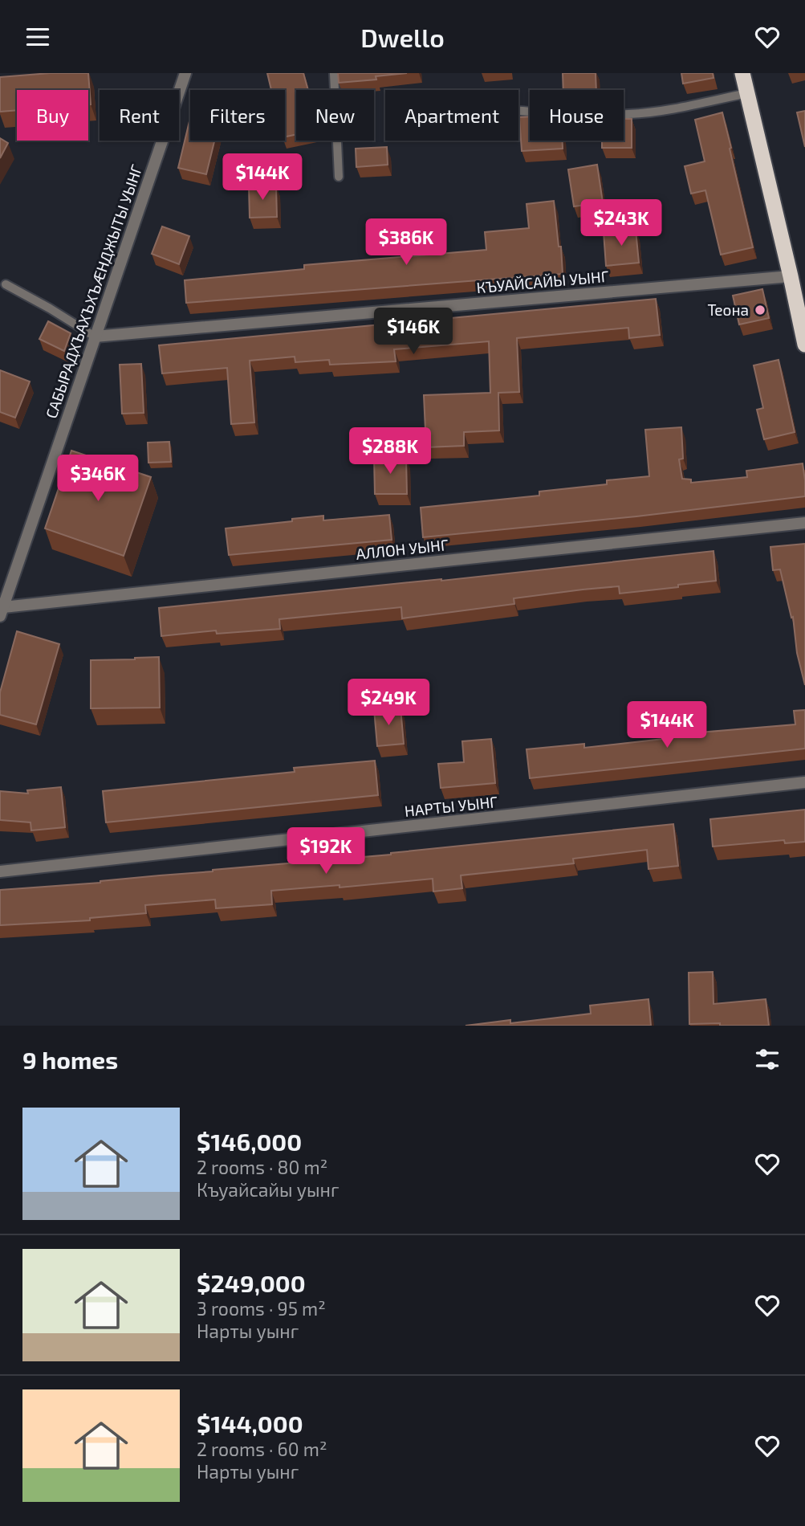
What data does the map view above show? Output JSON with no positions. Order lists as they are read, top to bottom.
{
  "streets": {
    "street": [
      "КЪУАЙСАЙЫ УЫНГ",
      "САБЫРАДХЪАХЪХЪÆНДЖЫТЫ УЫНГ",
      "АЛЛОН УЫНГ",
      "НАРТЫ УЫНГ"
    ]
  },
  "crossings": [
    ["КЪУАЙСАЙЫ УЫНГ", "САБЫРАДХЪАХЪХЪÆНДЖЫТЫ УЫНГ"],
    ["САБЫРАДХЪАХЪХЪÆНДЖЫТЫ УЫНГ", "АЛЛОН УЫНГ"]
  ],
  "places": ["Теона"],
  "page": {
    "header": "Dwello",
    "chip": [
      "Buy",
      "Rent",
      "Filters",
      "New",
      "Apartment",
      "House"
    ],
    "price": [
      "$144K",
      "$243K",
      "$386K",
      "$146K",
      "$288K",
      "$346K",
      "$249K",
      "$144K",
      "$192K"
    ],
    "heading": "9 homes",
    "list": [
      {
        "name": "$146,000",
        "note": "2 rooms · 80 m² · Къуайсайы уынг"
      },
      {
        "name": "$249,000",
        "note": "3 rooms · 95 m² · Нарты уынг"
      },
      {
        "name": "$144,000",
        "note": "2 rooms · 60 m² · Нарты уынг"
      }
    ]
  }
}
